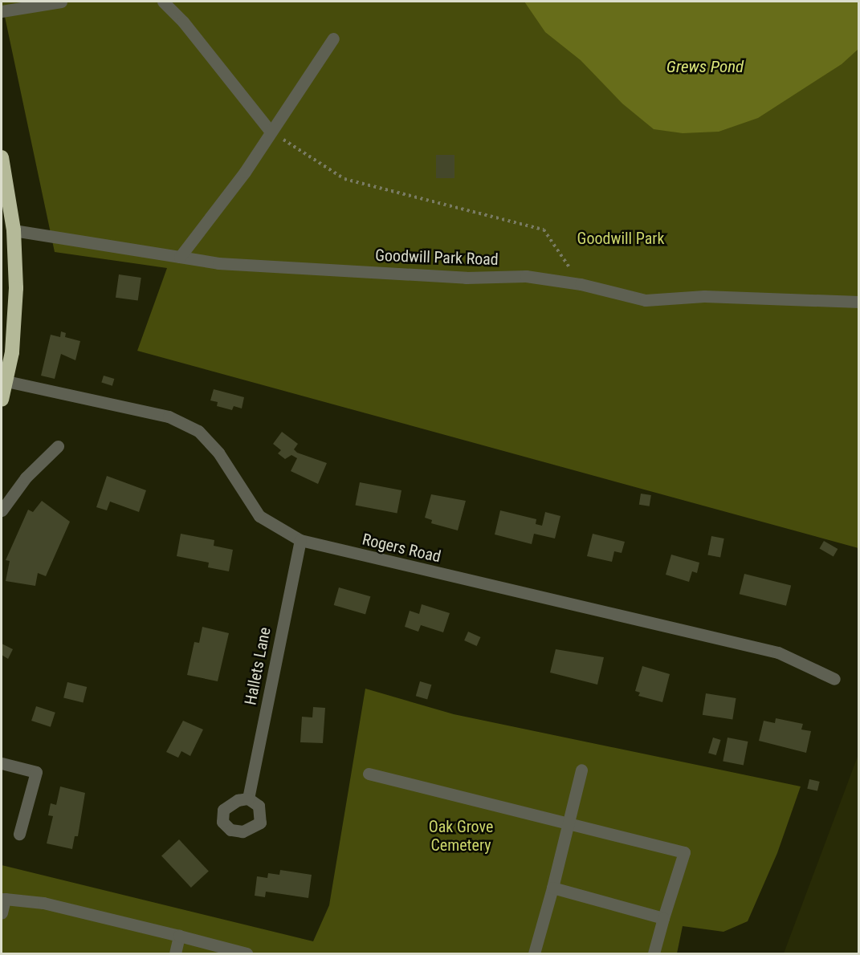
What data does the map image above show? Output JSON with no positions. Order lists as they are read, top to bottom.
{
  "streets": {
    "street": ["Goodwill Park Road", "Rogers Road", "Hallets Lane"]
  },
  "crossings": [
    ["Rogers Road", "Hallets Lane"]
  ],
  "water": ["Grews Pond"],
  "parks": ["Goodwill Park", "Oak Grove Cemetery"]
}
